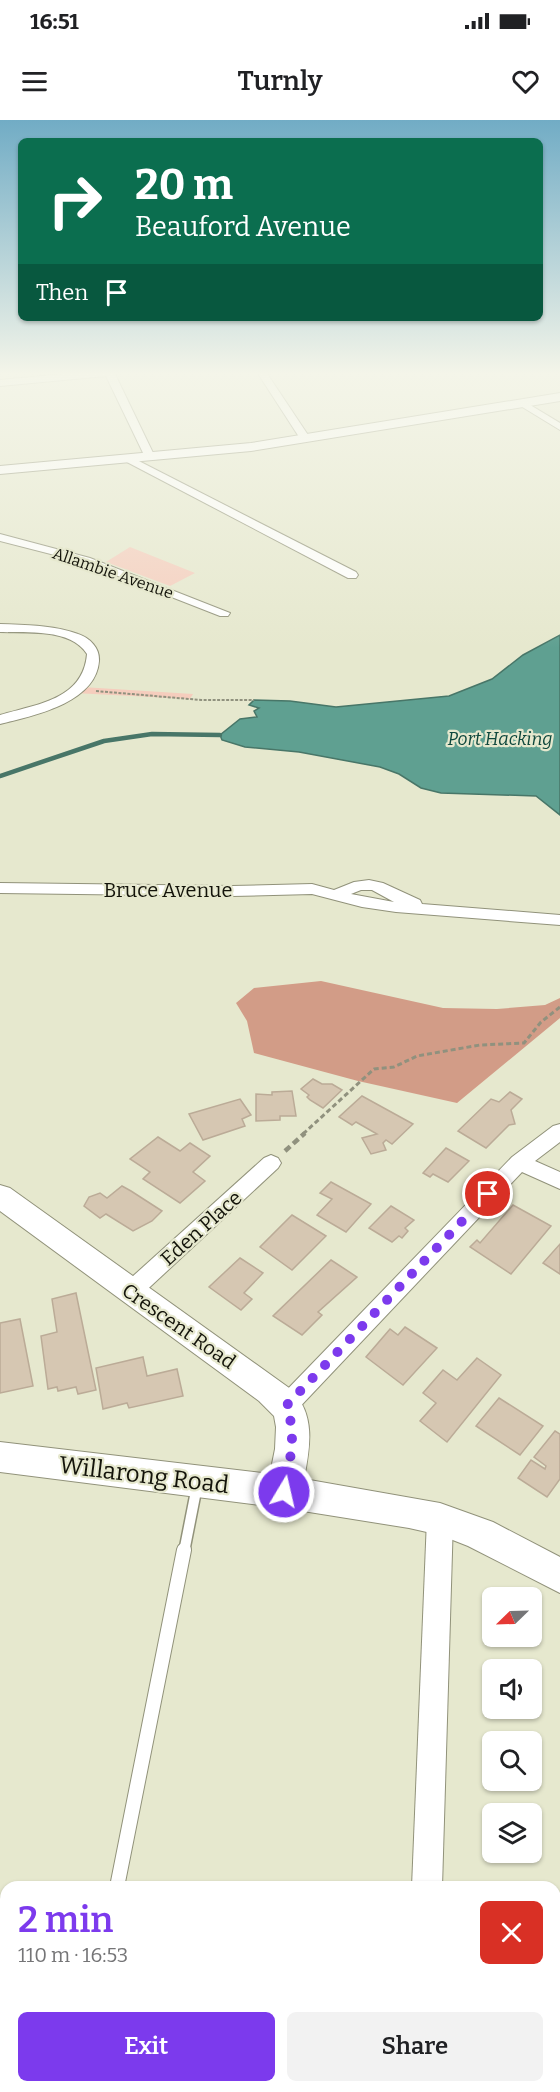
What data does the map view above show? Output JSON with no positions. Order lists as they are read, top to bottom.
{
  "streets": {
    "street": [
      "Allambie Avenue",
      "Bruce Avenue",
      "Eden Place",
      "Crescent Road",
      "Willarong Road"
    ]
  },
  "crossings": [
    ["Eden Place", "Crescent Road"]
  ],
  "water": ["Port Hacking"],
  "north": "bottom left",
  "page": {
    "status": "16:51",
    "header": "Turnly",
    "turn": ["20 m", "Beauford Avenue"],
    "then": "Then",
    "heading": ["2 min", "110 m · 16:53"],
    "buttons": ["Exit", "Share"]
  }
}
